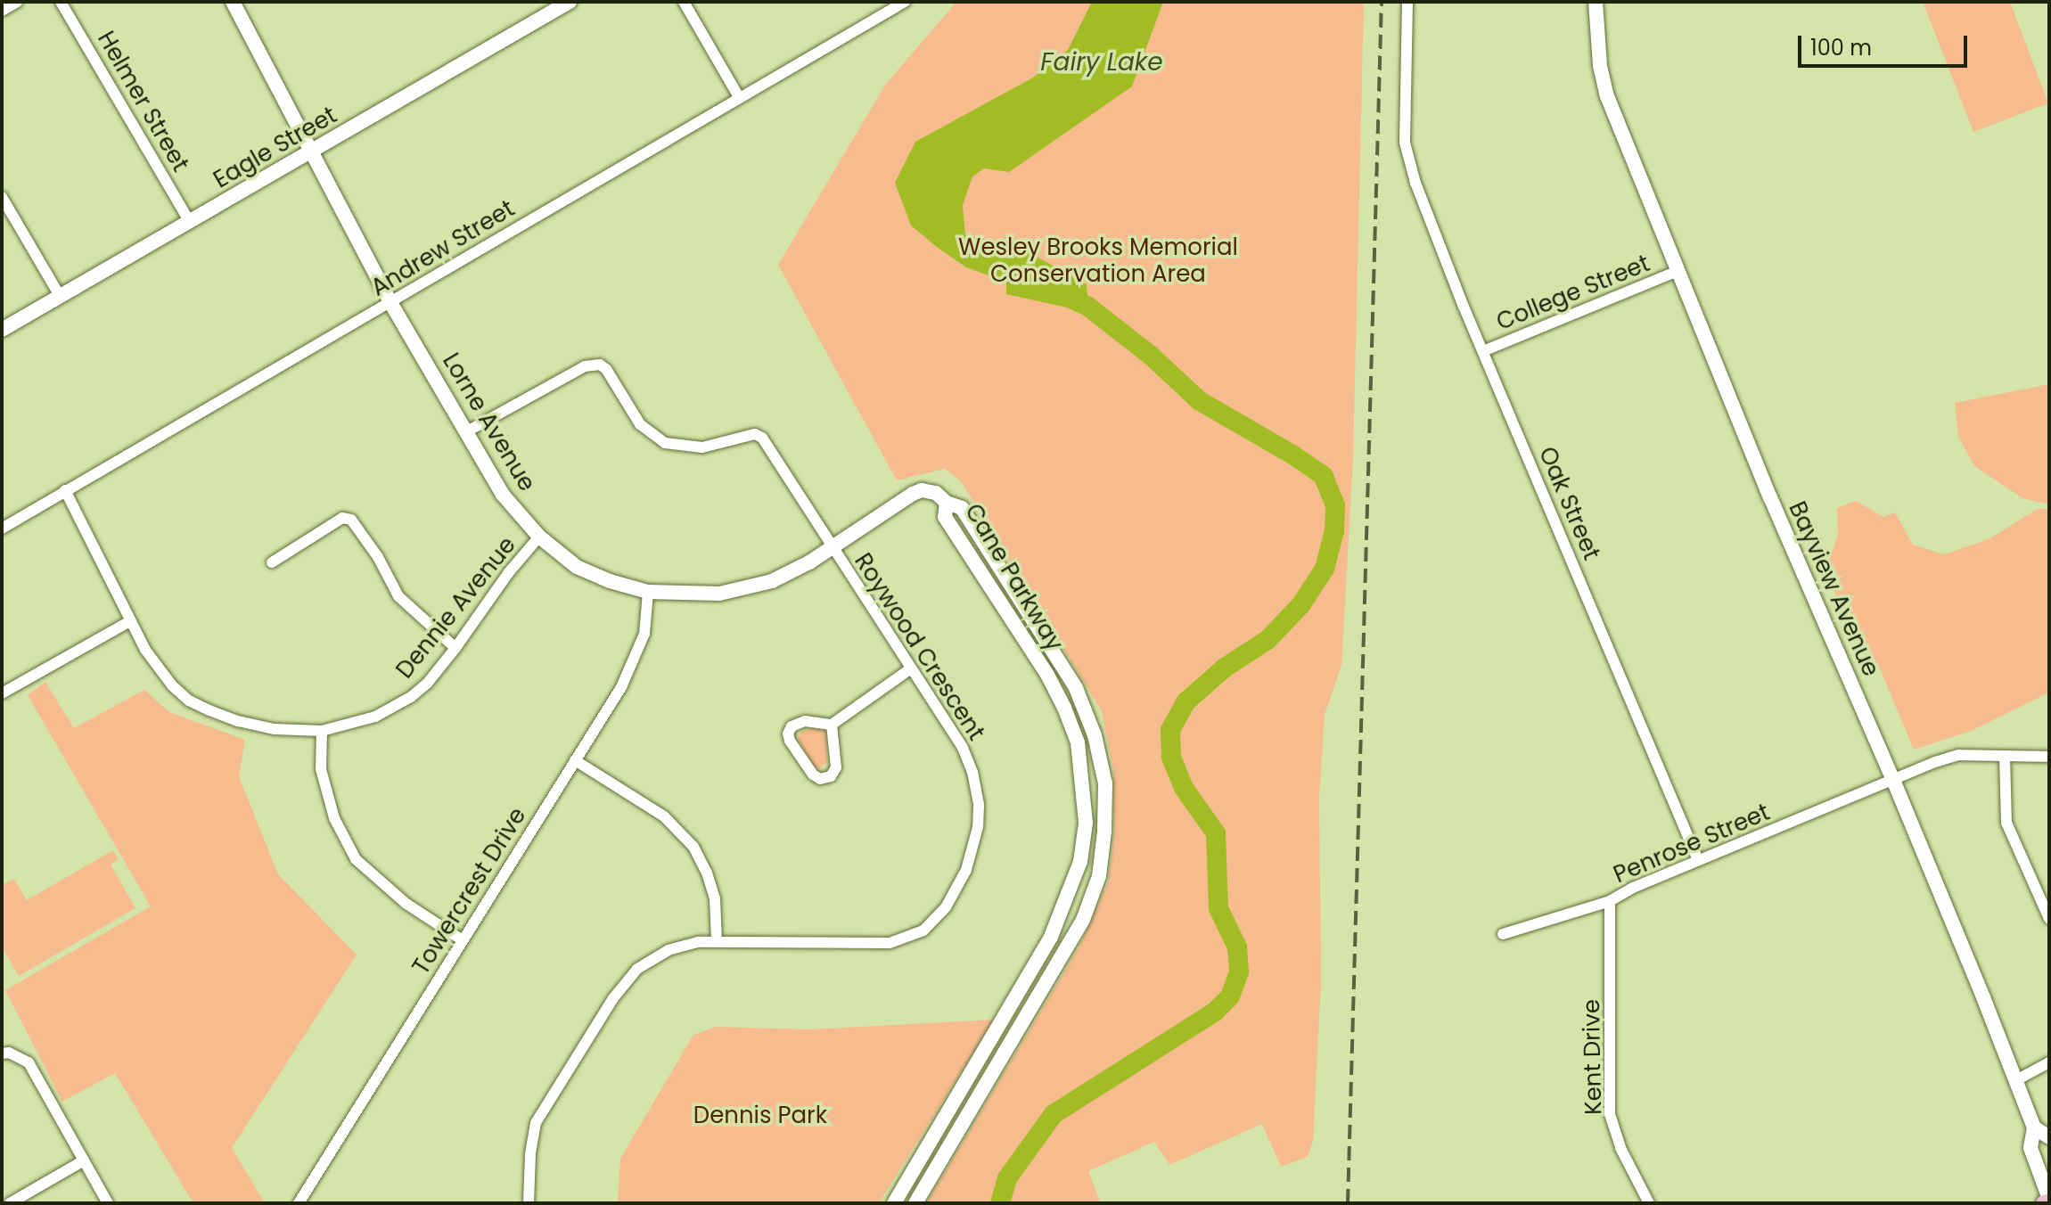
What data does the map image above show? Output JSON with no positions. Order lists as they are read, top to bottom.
{
  "streets": {
    "main road": [
      "Eagle Street",
      "Lorne Avenue",
      "Cane Parkway",
      "Bayview Avenue"
    ],
    "street": [
      "Helmer Street",
      "Andrew Street",
      "College Street",
      "Oak Street",
      "Dennie Avenue",
      "Roywood Crescent",
      "Penrose Street",
      "Towercrest Drive",
      "Kent Drive"
    ]
  },
  "crossings": [
    ["Helmer Street", "Eagle Street"],
    ["Eagle Street", "Lorne Avenue"],
    ["Andrew Street", "Lorne Avenue"],
    ["Andrew Street", "Dennie Avenue"],
    ["College Street", "Oak Street"],
    ["College Street", "Bayview Avenue"],
    ["Lorne Avenue", "Cane Parkway"],
    ["Lorne Avenue", "Dennie Avenue"],
    ["Lorne Avenue", "Roywood Crescent"],
    ["Lorne Avenue", "Towercrest Drive"],
    ["Oak Street", "Penrose Street"],
    ["Bayview Avenue", "Penrose Street"],
    ["Penrose Street", "Kent Drive"]
  ],
  "water": ["Fairy Lake"],
  "parks": ["Wesley Brooks Memorial Conservation Area", "Dennis Park"],
  "scale_bar": "100 m"
}
